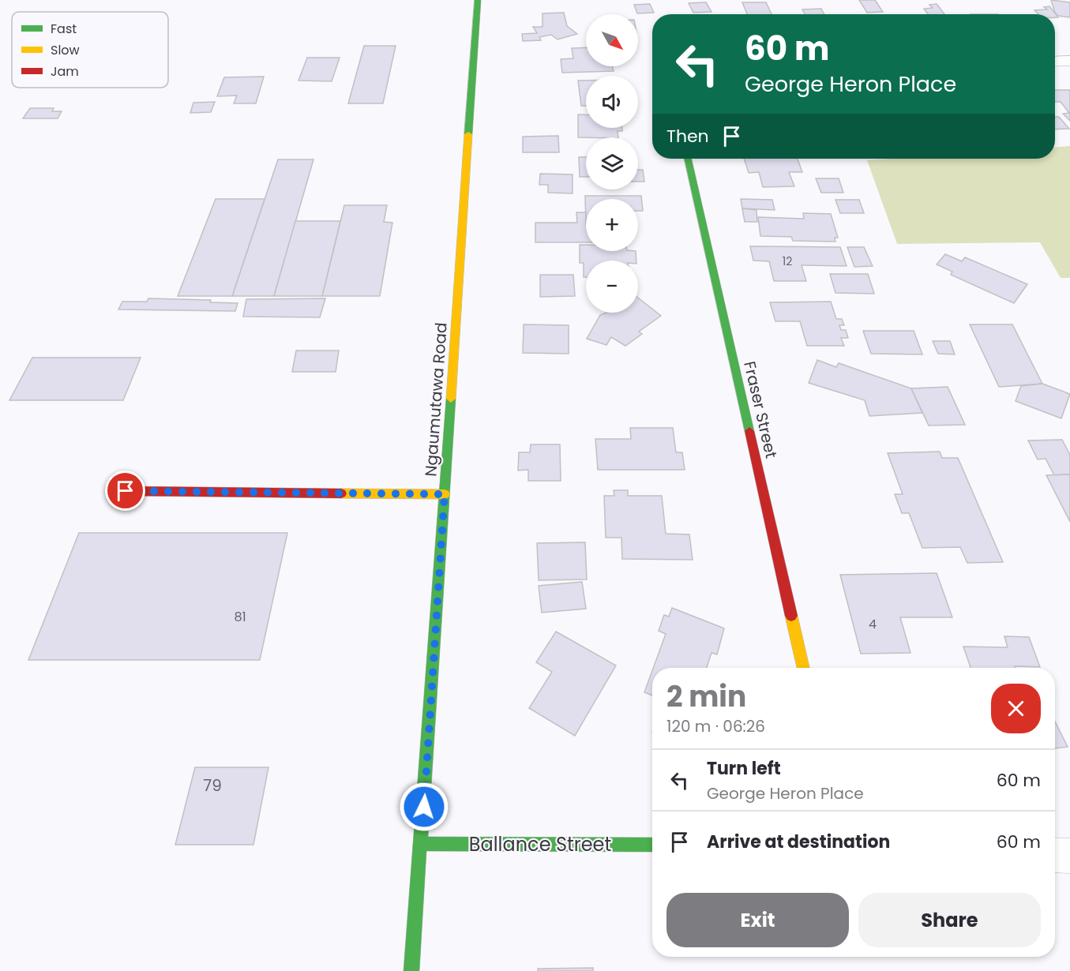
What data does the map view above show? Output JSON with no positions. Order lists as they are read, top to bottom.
{
  "streets": {
    "main road": ["Ngaumutawa Road", "Fraser Street", "Ballance Street"]
  },
  "crossings": [
    ["Ngaumutawa Road", "Ballance Street"]
  ],
  "house_numbers": [
    "12",
    "81",
    "4",
    "79"
  ],
  "legend": ["Fast", "Slow", "Jam"],
  "north": "bottom right",
  "page": {
    "map_buttons": ["+", "−"],
    "turn": ["60 m", "George Heron Place"],
    "then": "Then",
    "heading": ["2 min", "120 m · 06:26"],
    "list": [
      {
        "name": "Turn left",
        "note": "George Heron Place",
        "value": "60 m"
      },
      {
        "name": "Arrive at destination",
        "value": "60 m"
      }
    ],
    "buttons": ["Exit", "Share"]
  }
}
